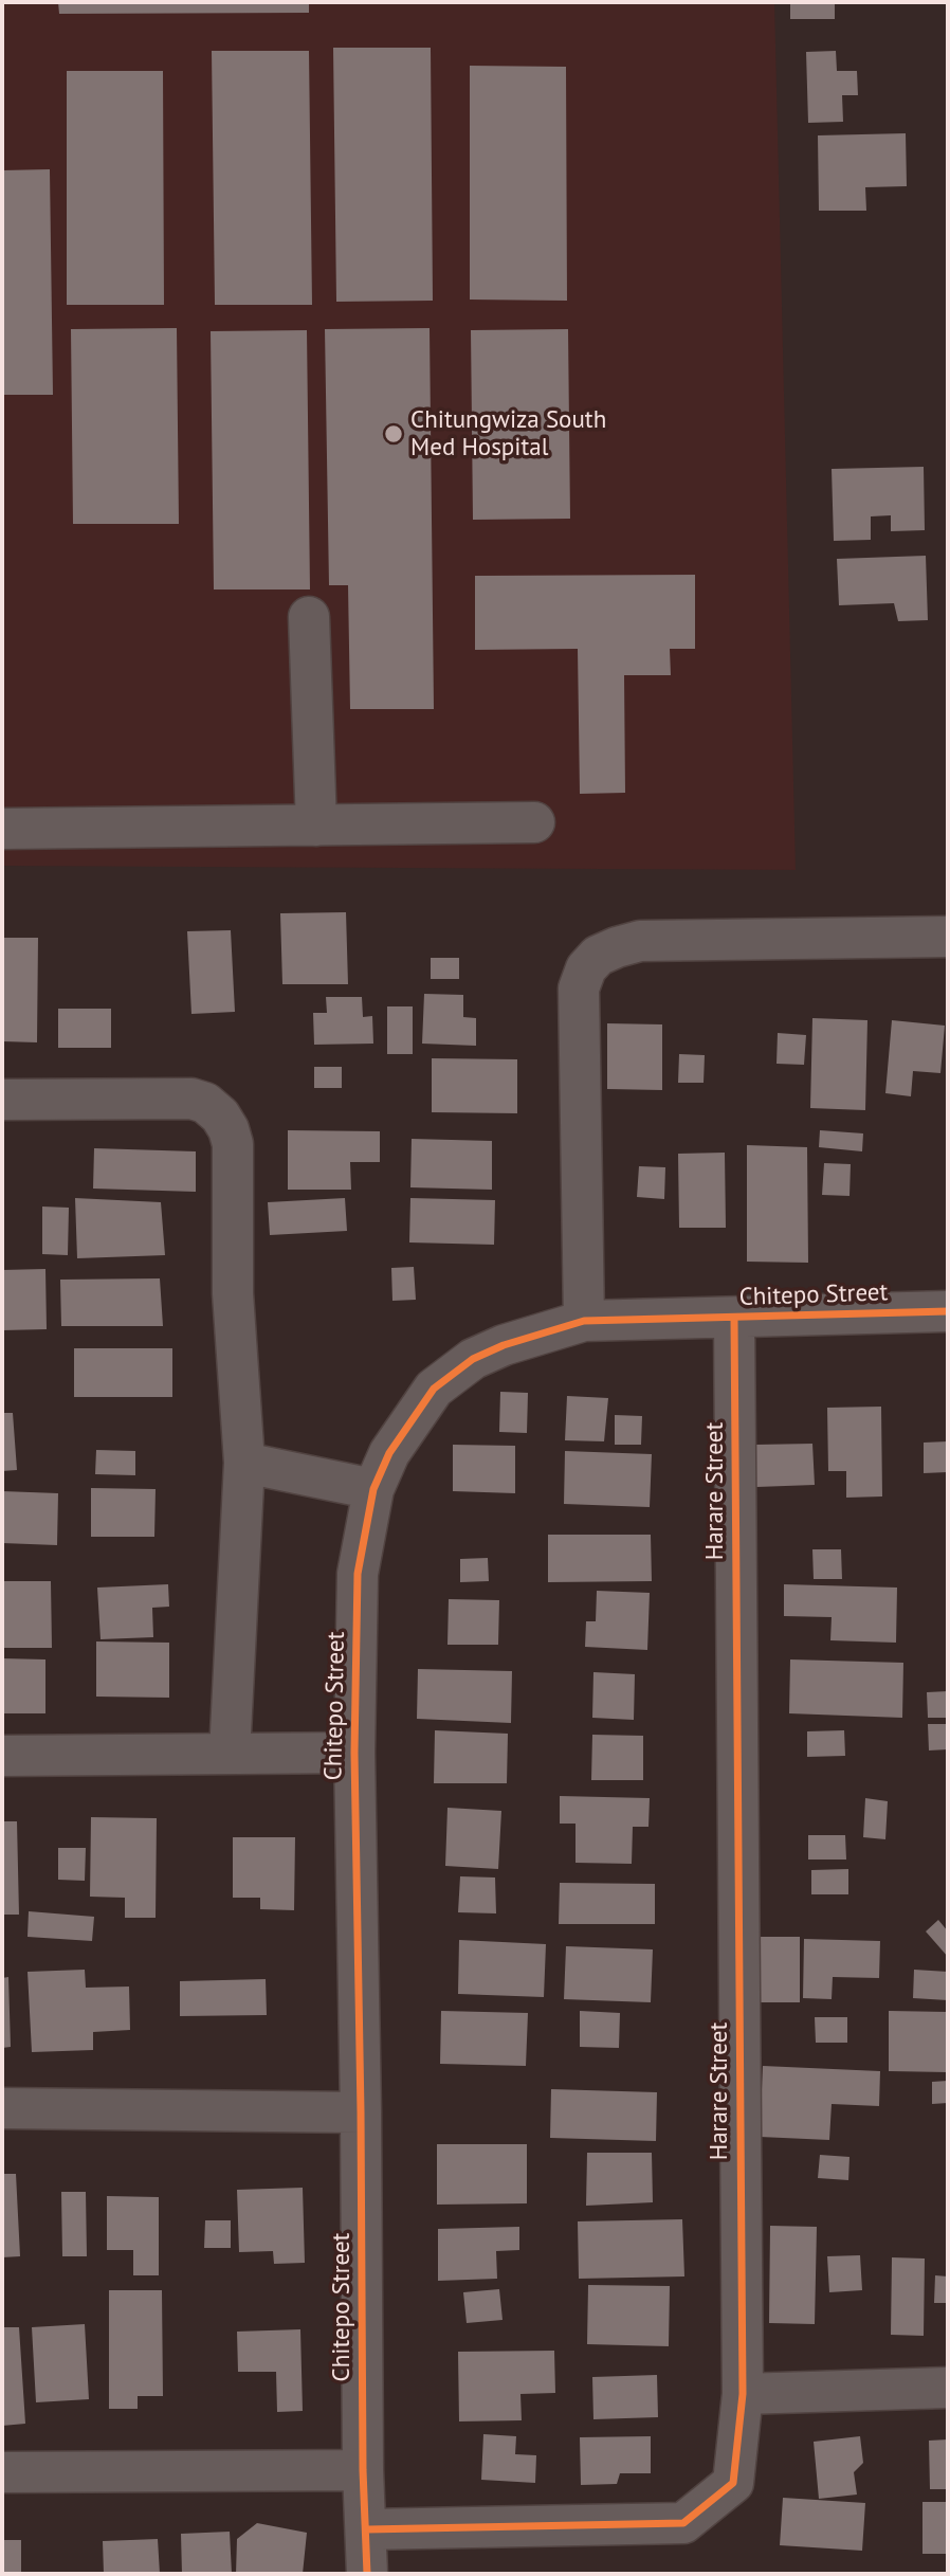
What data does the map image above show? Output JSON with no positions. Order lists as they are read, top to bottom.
{
  "streets": {
    "street": ["Chitepo Street", "Harare Street"]
  },
  "crossings": [
    ["Chitepo Street", "Harare Street"]
  ],
  "places": ["Chitungwiza South Med Hospital"]
}
